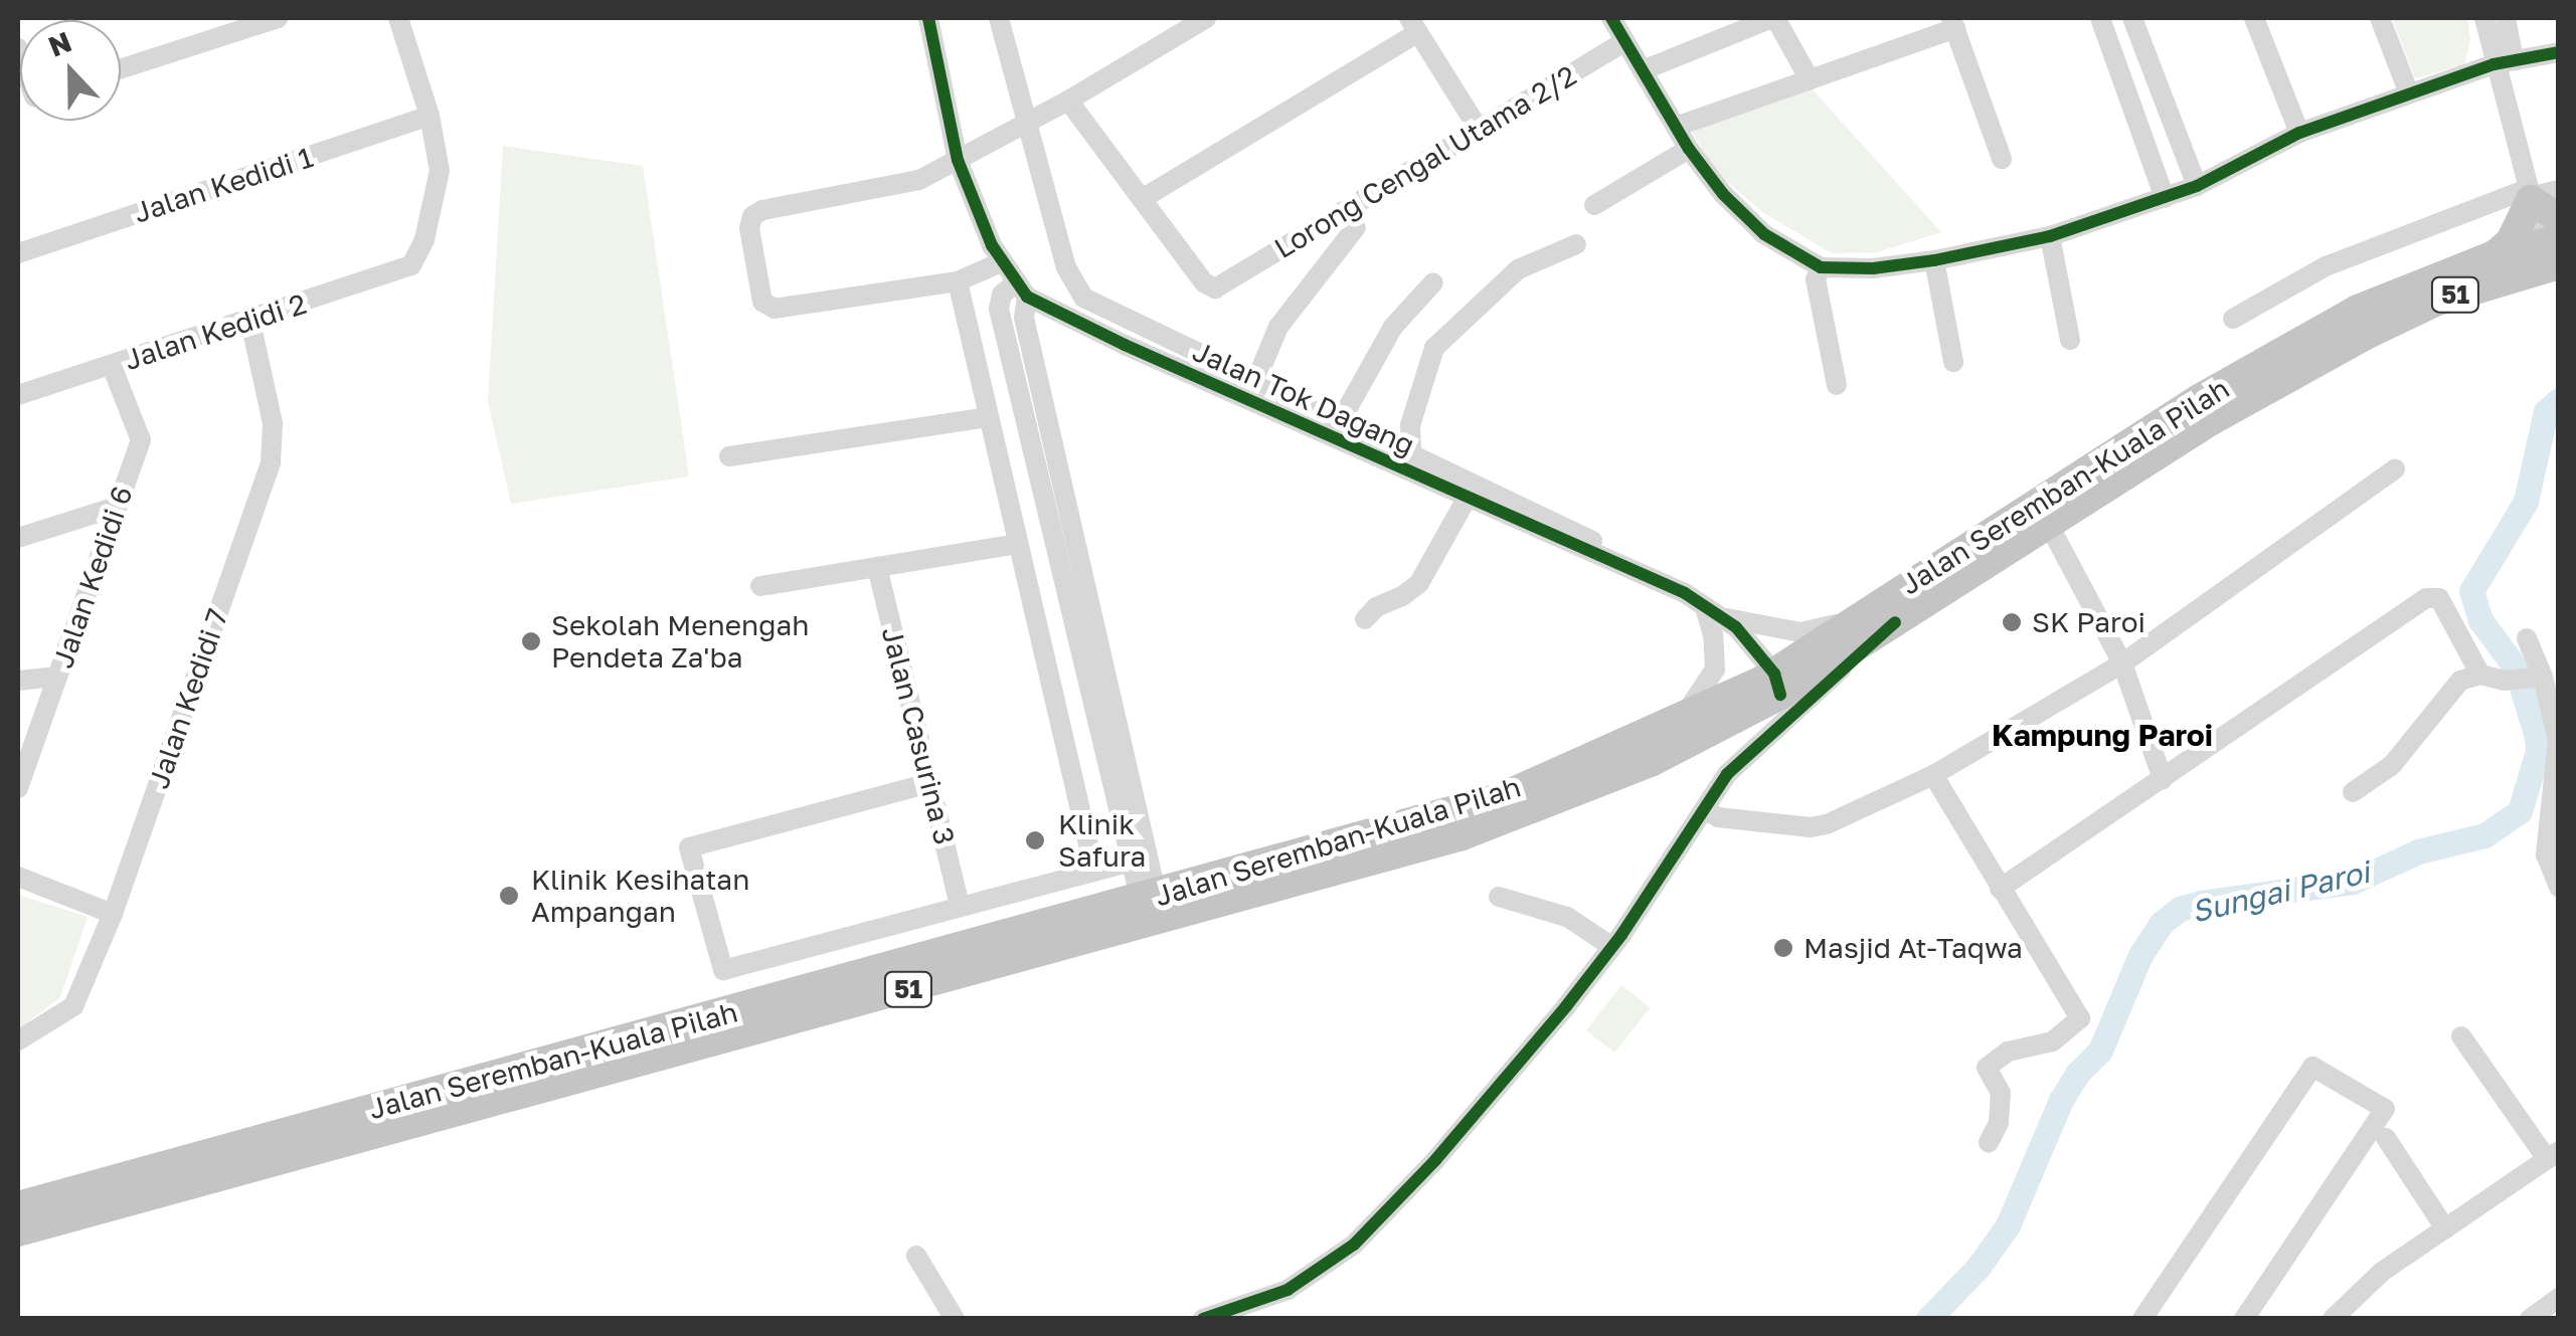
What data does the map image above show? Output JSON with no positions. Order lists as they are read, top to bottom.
{
  "streets": {
    "highway": ["51", "Jalan Seremban-Kuala Pilah"],
    "street": [
      "Lorong Cengal Utama 2/2",
      "Jalan Kedidi 1",
      "Jalan Kedidi 2",
      "Jalan Tok Dagang",
      "Jalan Kedidi 6",
      "Jalan Kedidi 7",
      "Jalan Casurina 3"
    ]
  },
  "crossings": [
    ["Jalan Kedidi 1", "Jalan Kedidi 2"],
    ["Jalan Kedidi 2", "Jalan Kedidi 6"],
    ["Jalan Kedidi 2", "Jalan Kedidi 7"],
    ["Jalan Tok Dagang", "Jalan Seremban-Kuala Pilah"]
  ],
  "districts": ["Kampung Paroi"],
  "water": ["Sungai Paroi"],
  "places": [
    "SK Paroi",
    "Sekolah Menengah Pendeta Za'ba",
    "Klinik Safura",
    "Klinik Kesihatan Ampangan",
    "Masjid At-Taqwa"
  ],
  "north": "top"
}
